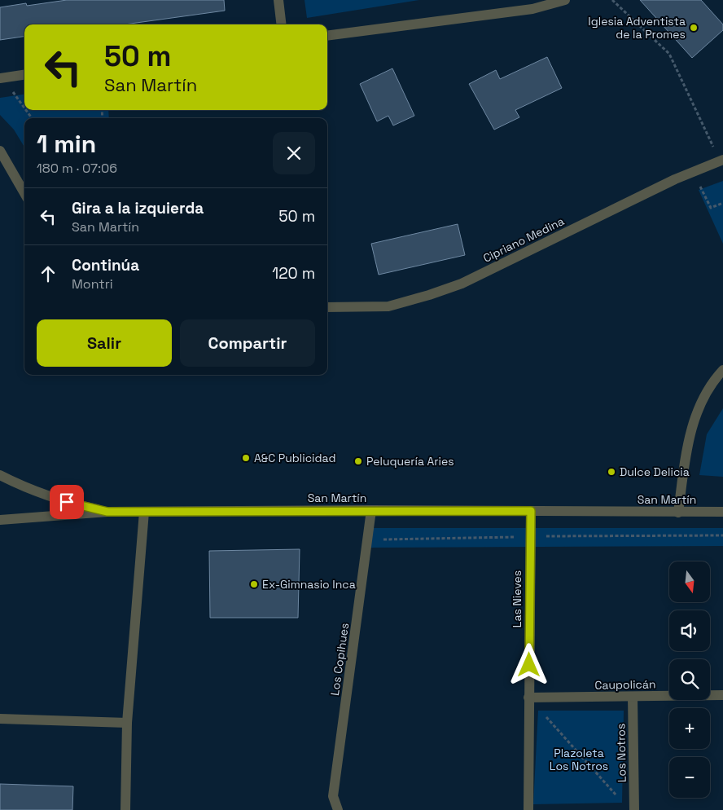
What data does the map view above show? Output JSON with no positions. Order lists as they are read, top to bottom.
{
  "streets": {
    "street": [
      "Cipriano Medina",
      "San Martín",
      "Las Nieves",
      "Los Copihues",
      "Caupolicán",
      "Los Notros"
    ]
  },
  "crossings": [
    ["San Martín", "Las Nieves"],
    ["San Martín", "Los Copihues"],
    ["Las Nieves", "Caupolicán"],
    ["Caupolicán", "Los Notros"]
  ],
  "parks": ["Plazoleta Los Notros"],
  "places": [
    "Iglesia Adventista de la Promes",
    "A&C Publicidad",
    "Peluquería Aries",
    "Dulce Delicia",
    "Ex-Gimnasio Inca"
  ],
  "north": "bottom",
  "page": {
    "turn": ["50 m", "San Martín"],
    "heading": ["1 min", "180 m · 07:06"],
    "list": [
      {
        "name": "Gira a la izquierda",
        "note": "San Martín",
        "value": "50 m"
      },
      {
        "name": "Continúa",
        "note": "Montri",
        "value": "120 m"
      }
    ],
    "buttons": ["Salir", "Compartir"],
    "map_buttons": ["+", "−"]
  }
}
